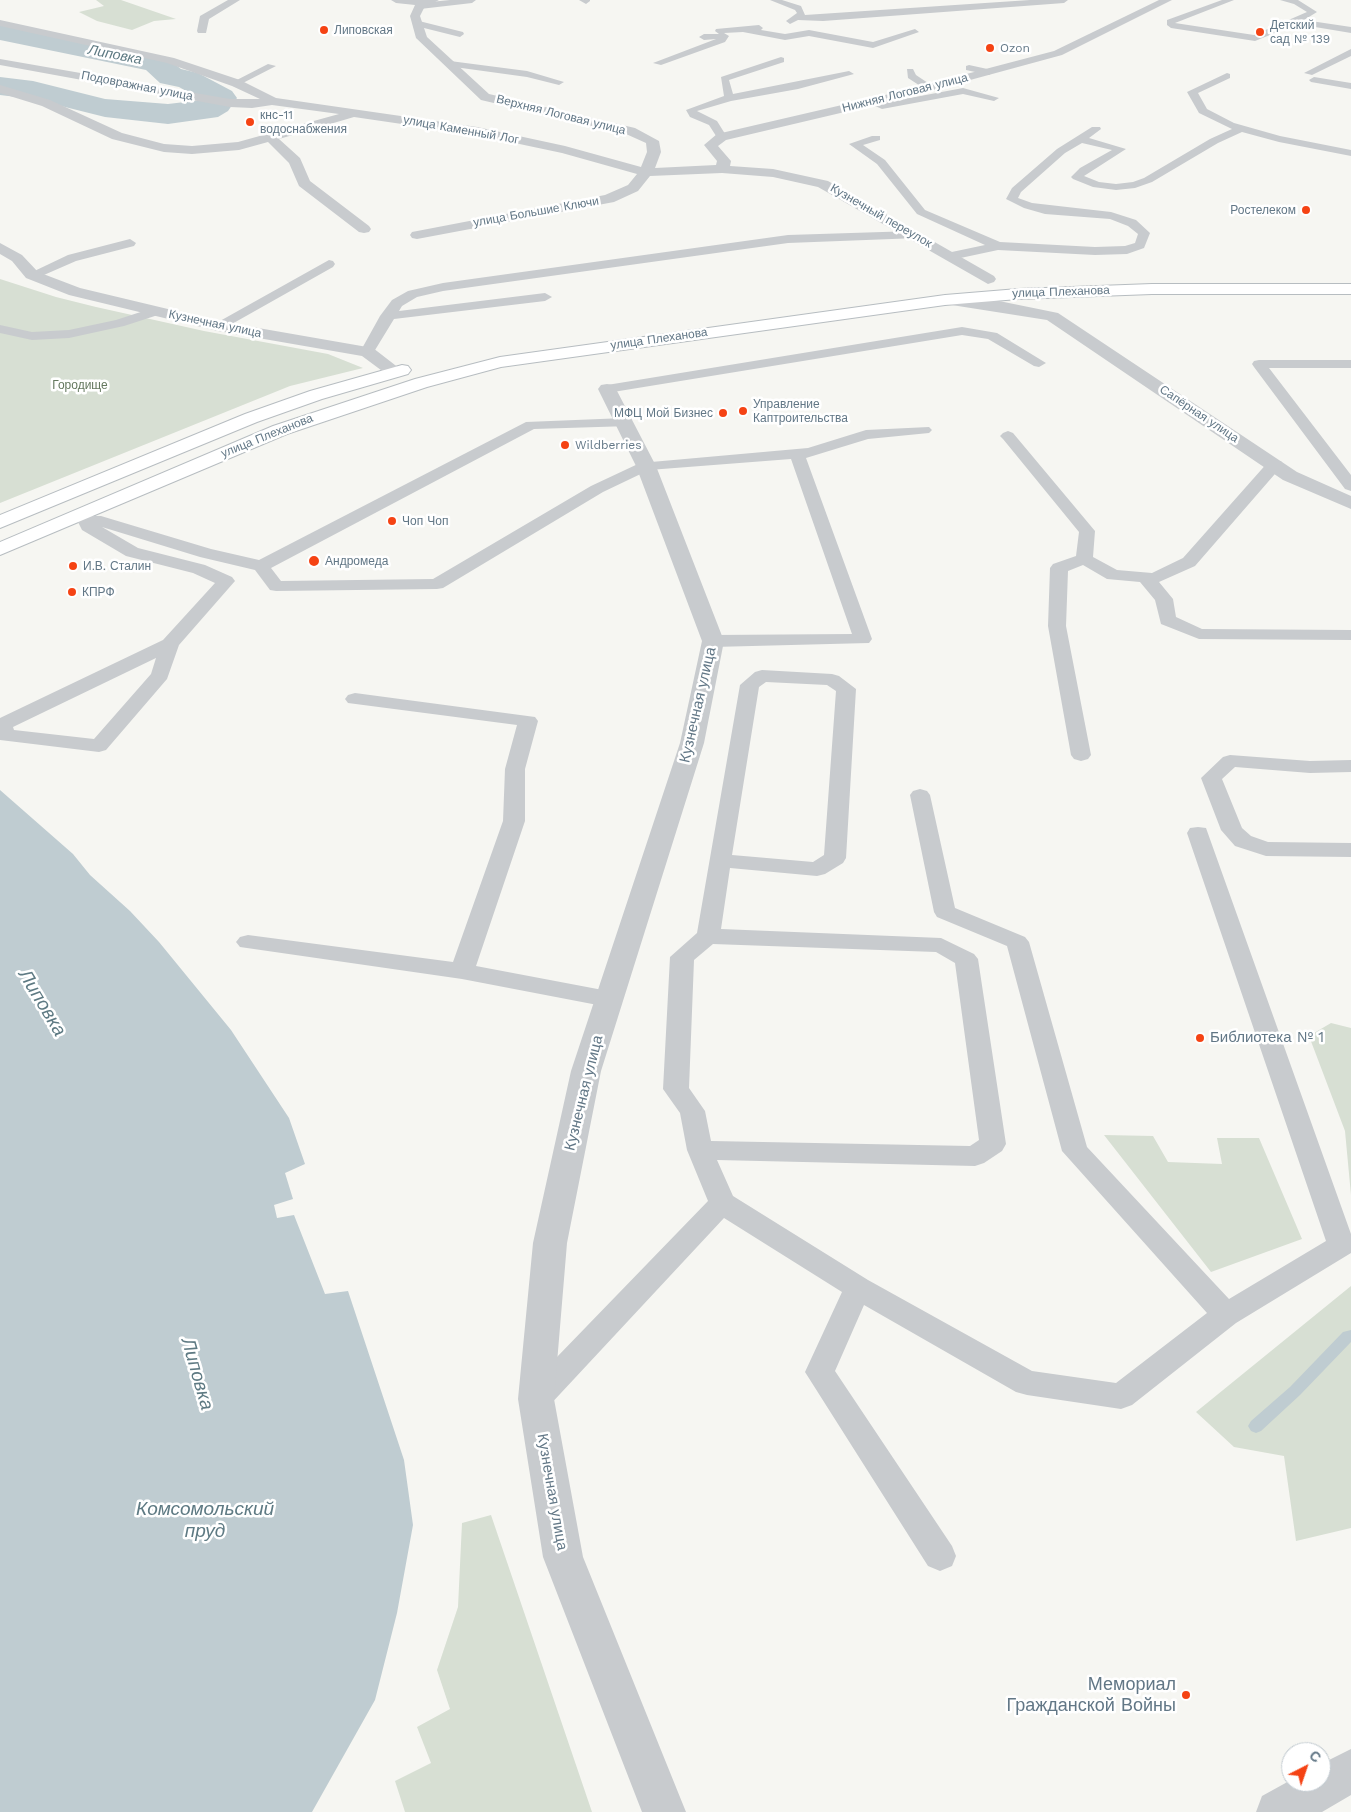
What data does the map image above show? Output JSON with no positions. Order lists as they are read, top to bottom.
{
  "streets": {
    "main road": ["улица Плеханова"],
    "street": [
      "Подовражная улица",
      "Нижняя Логовая улица",
      "Верхняя Логовая улица",
      "улица Каменный Лог",
      "улица Большие Ключи",
      "Кузнечный переулок",
      "Кузнечная улица",
      "Сапёрная улица"
    ]
  },
  "crossings": [
    ["Подовражная улица", "улица Каменный Лог"],
    ["Верхняя Логовая улица", "улица Каменный Лог"],
    ["Верхняя Логовая улица", "улица Большие Ключи"],
    ["Верхняя Логовая улица", "Кузнечный переулок"],
    ["улица Каменный Лог", "улица Большие Ключи"],
    ["улица Каменный Лог", "Кузнечный переулок"],
    ["улица Большие Ключи", "Кузнечный переулок"],
    ["Кузнечный переулок", "улица Плеханова"],
    ["улица Плеханова", "Кузнечная улица"],
    ["улица Плеханова", "Сапёрная улица"]
  ],
  "water": ["Липовка", "Комсомольский пруд"],
  "parks": ["Городище"],
  "places": [
    "Липовская",
    "Детский сад № 139",
    "Ozon",
    "кнс-11 водоснабжения",
    "Ростелеком",
    "Управление Каптроительства",
    "МФЦ Мой Бизнес",
    "Wildberries",
    "Чоп Чоп",
    "Андромеда",
    "И.В. Сталин",
    "КПРФ",
    "Библиотека № 1",
    "Мемориал Гражданской Войны"
  ],
  "north": "top right"
}
